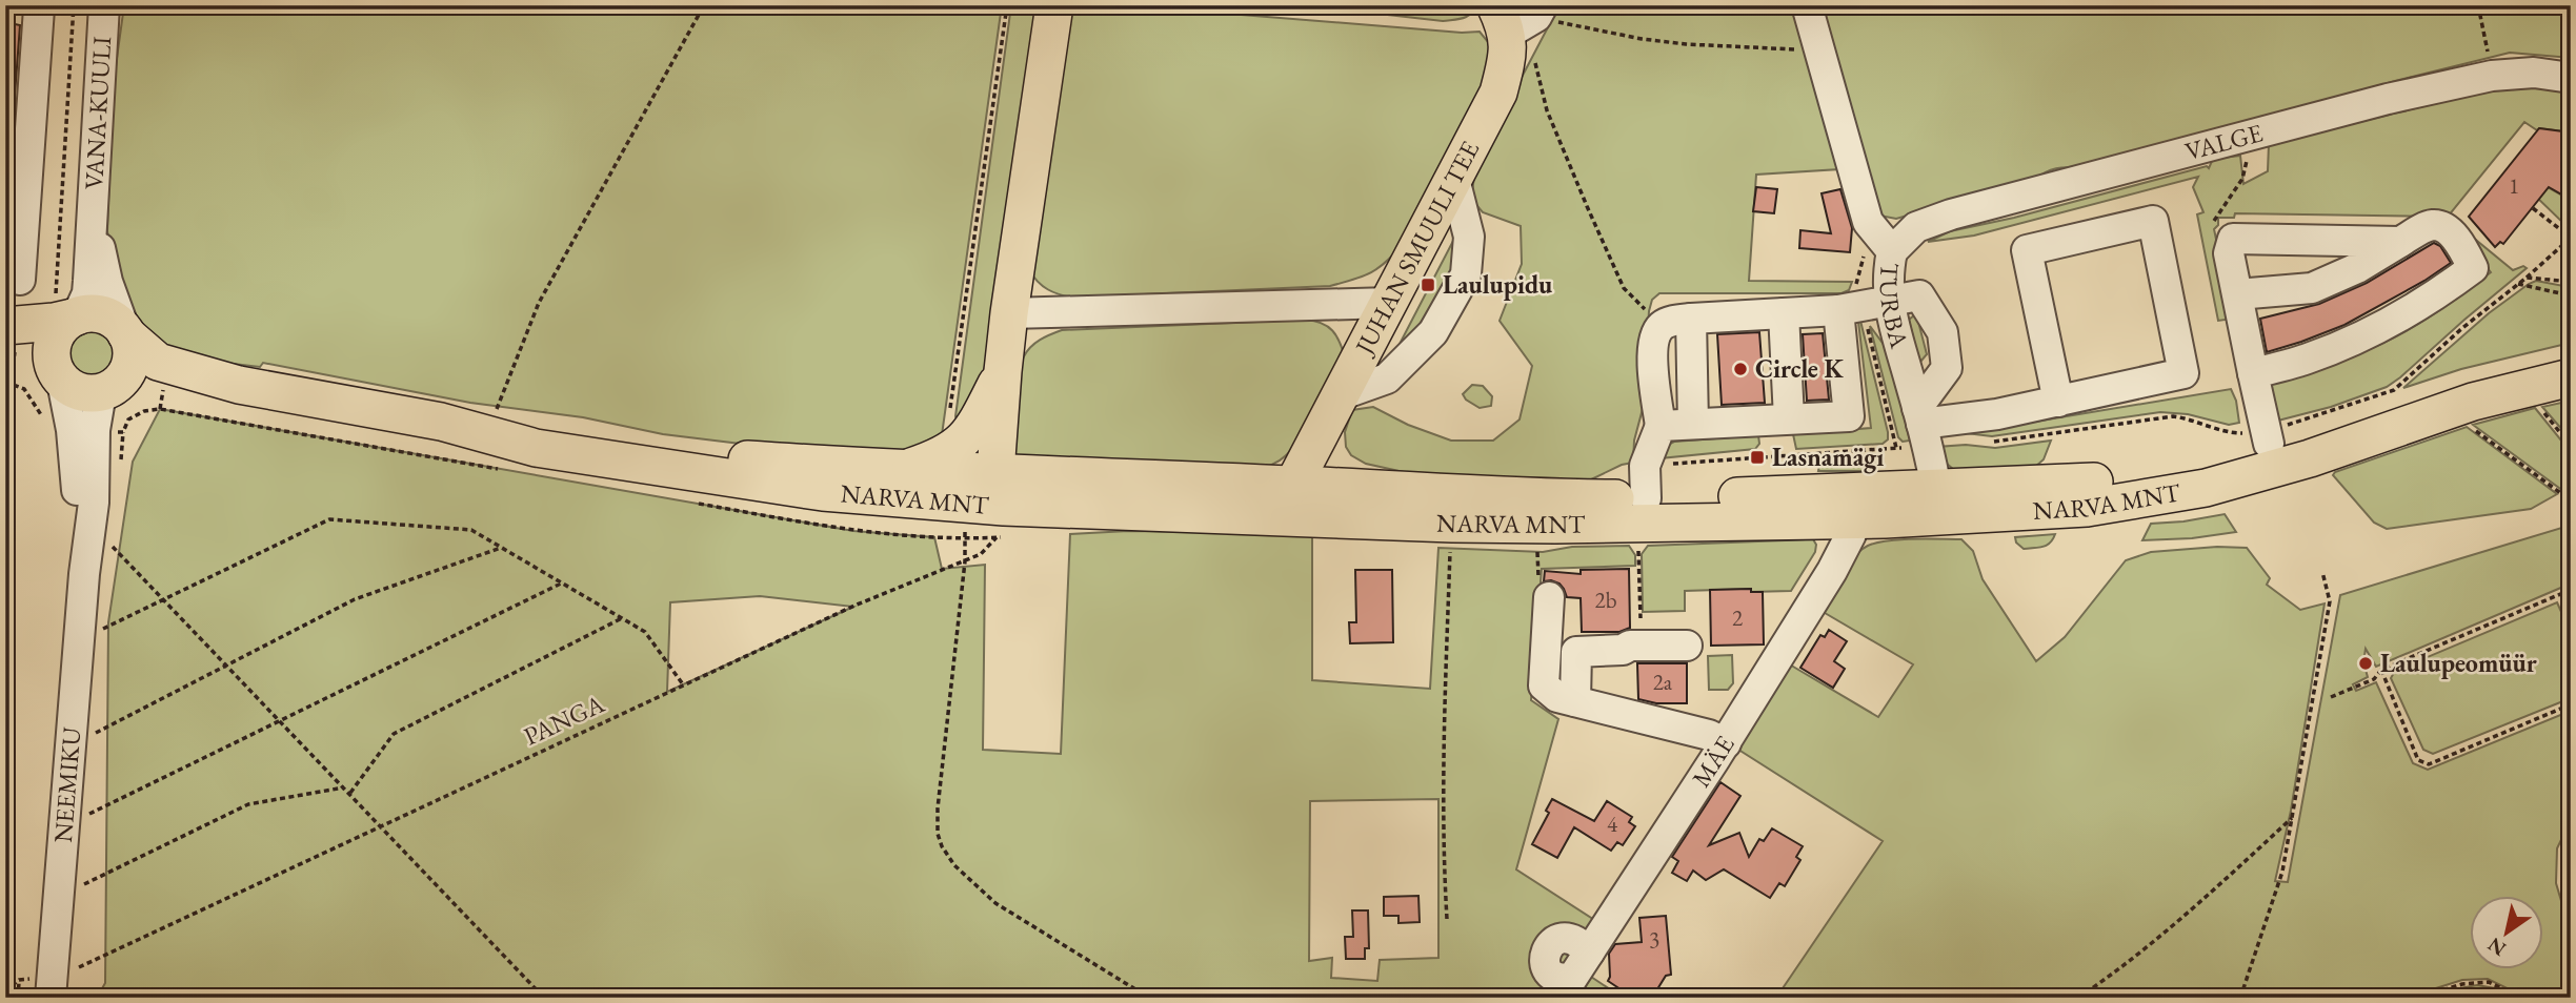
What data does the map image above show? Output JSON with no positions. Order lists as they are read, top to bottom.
{
  "streets": {
    "main road": ["JUHAN SMUULI TEE", "NARVA MNT"],
    "street": [
      "VANA-KUULI",
      "VALGE",
      "TURBA",
      "MÄE",
      "NEEMIKU"
    ],
    "path": ["PANGA"]
  },
  "crossings": [
    ["VANA-KUULI", "NARVA MNT"],
    ["VANA-KUULI", "NEEMIKU"],
    ["VALGE", "TURBA"],
    ["JUHAN SMUULI TEE", "NARVA MNT"],
    ["TURBA", "NARVA MNT"],
    ["NARVA MNT", "PANGA"],
    ["NARVA MNT", "MÄE"],
    ["NARVA MNT", "NEEMIKU"]
  ],
  "places": {
    "transit": ["Laulupidu", "Lasnamägi"],
    "other": ["Circle K", "Laulupeomüür"]
  },
  "house_numbers": [
    "1",
    "2b",
    "2",
    "2a",
    "4",
    "3"
  ],
  "north": "bottom left"
}
